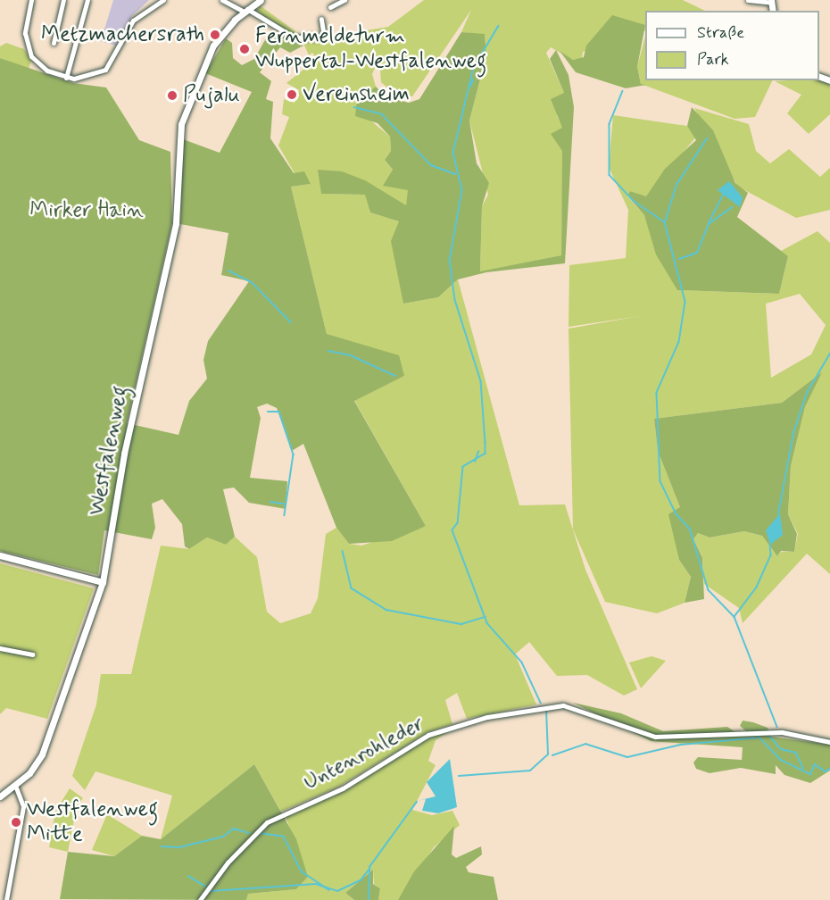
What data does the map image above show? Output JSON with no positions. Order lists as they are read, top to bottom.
{
  "streets": {
    "street": ["Westfalenweg", "Untenrohleder"]
  },
  "parks": ["Mirker Hain"],
  "places": [
    "Metzmachersrath",
    "Fernmeldeturm Wuppertal-Westfalenweg",
    "Vereinsheim",
    "Pujalu",
    "Westfalenweg Mitte"
  ],
  "legend": ["Straße", "Park"]
}
